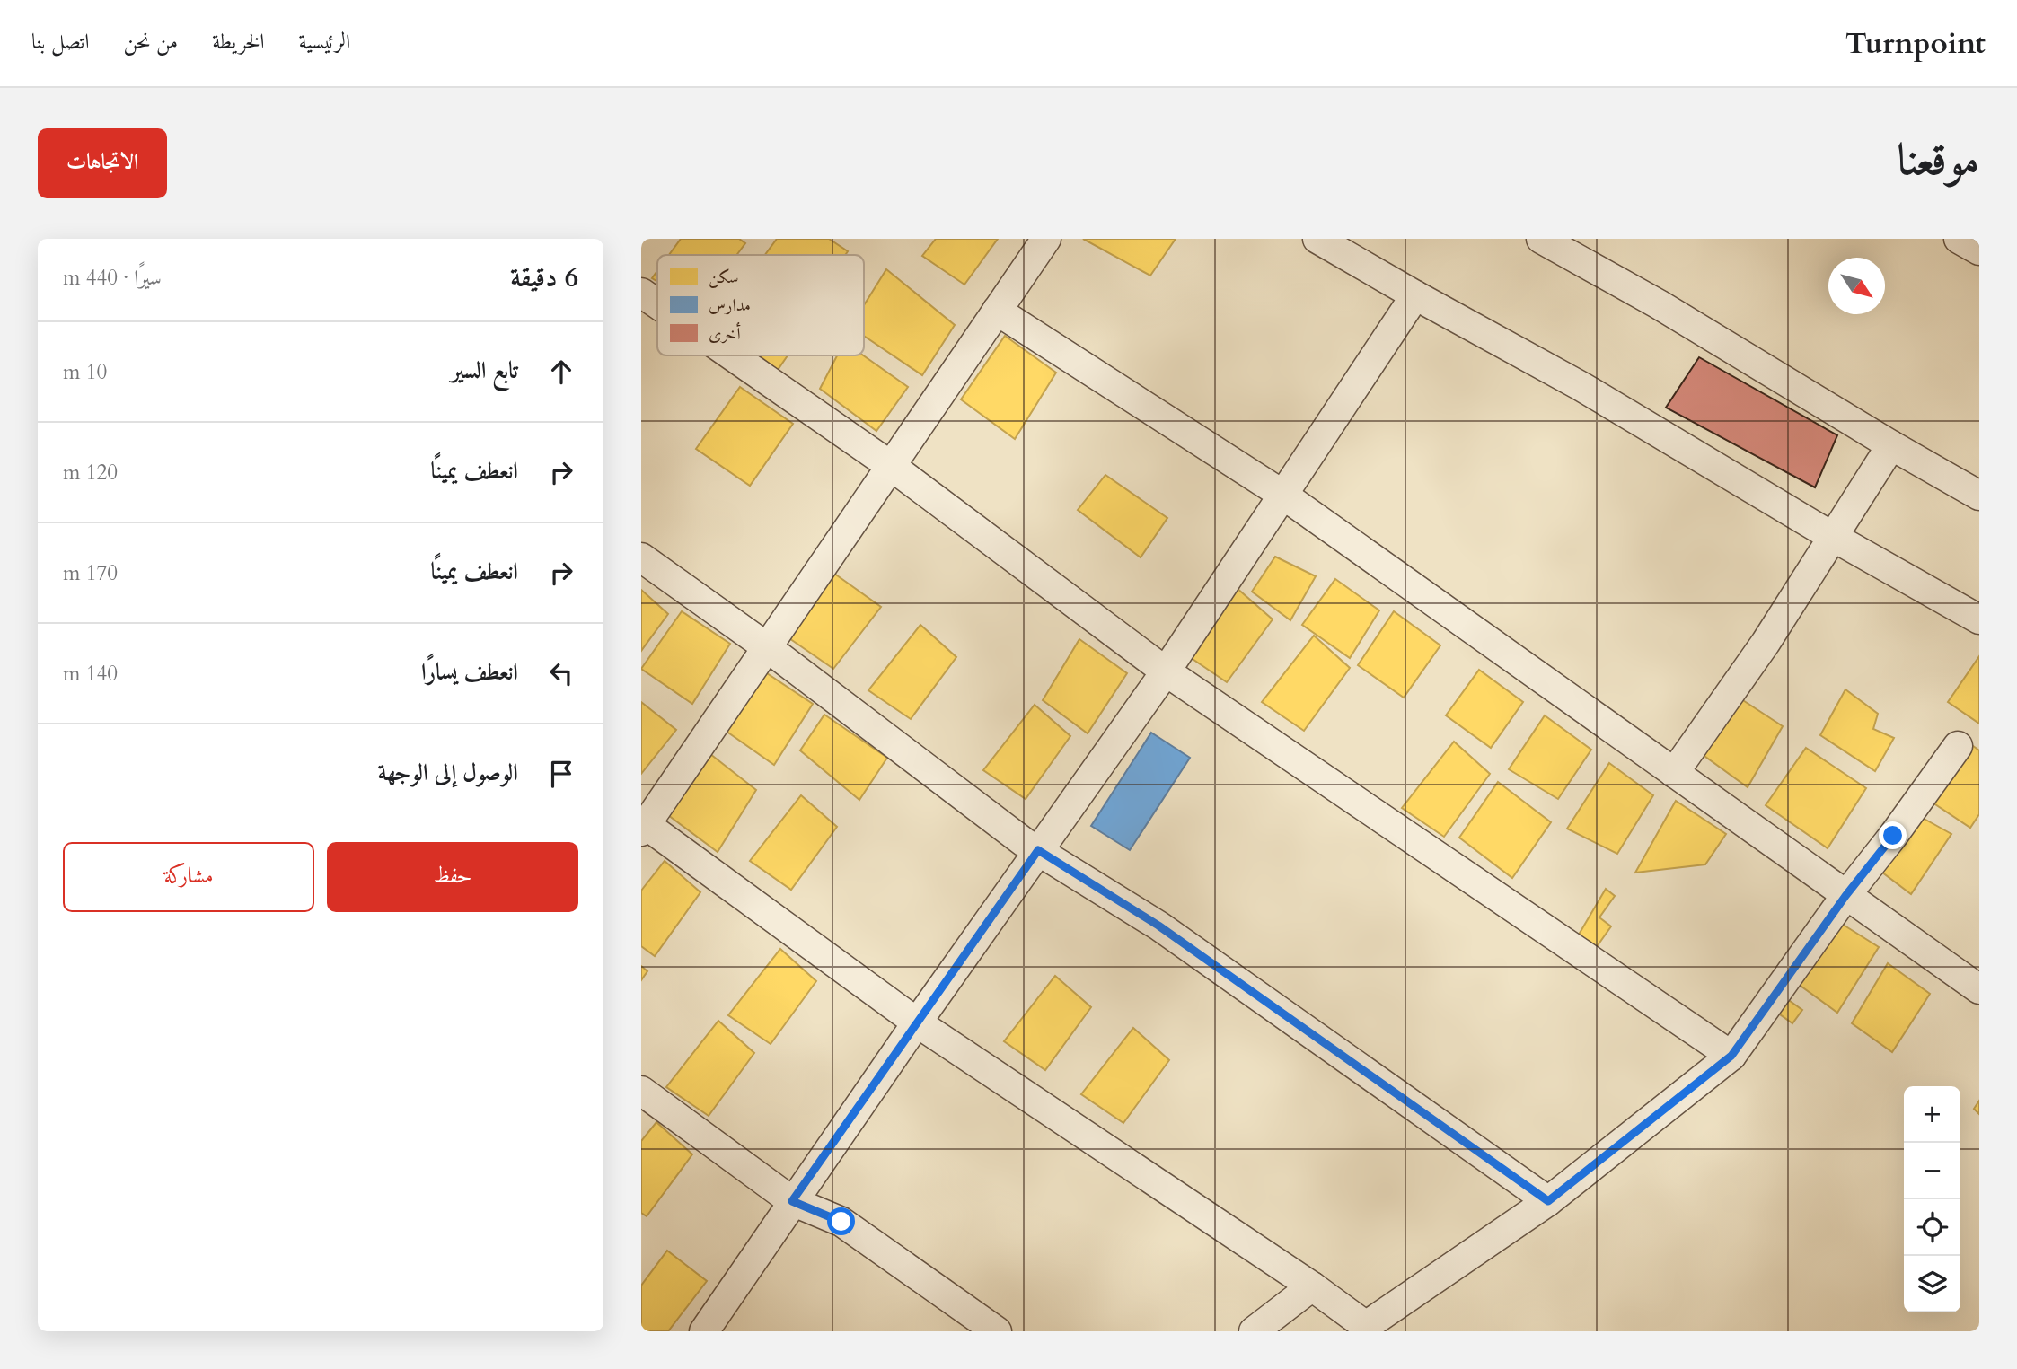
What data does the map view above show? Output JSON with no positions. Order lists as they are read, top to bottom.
{
  "legend": ["سكن", "مدارس", "أخرى"],
  "north": "bottom right",
  "page": {
    "header": "Turnpoint",
    "nav": [
      "الرئيسية",
      "الخريطة",
      "من نحن",
      "اتصل بنا"
    ],
    "title": "موقعنا",
    "buttons": [
      "الاتجاهات",
      ["حفظ", "مشاركة"]
    ],
    "heading": ["6 دقيقة", "سيرًا · 440 m"],
    "list": [
      ["تابع السير", "10 m"],
      ["انعطف يمينًا", "120 m"],
      ["انعطف يمينًا", "170 m"],
      ["انعطف يسارًا", "140 m"],
      "الوصول إلى الوجهة"
    ],
    "map_buttons": ["+", "−"]
  }
}
